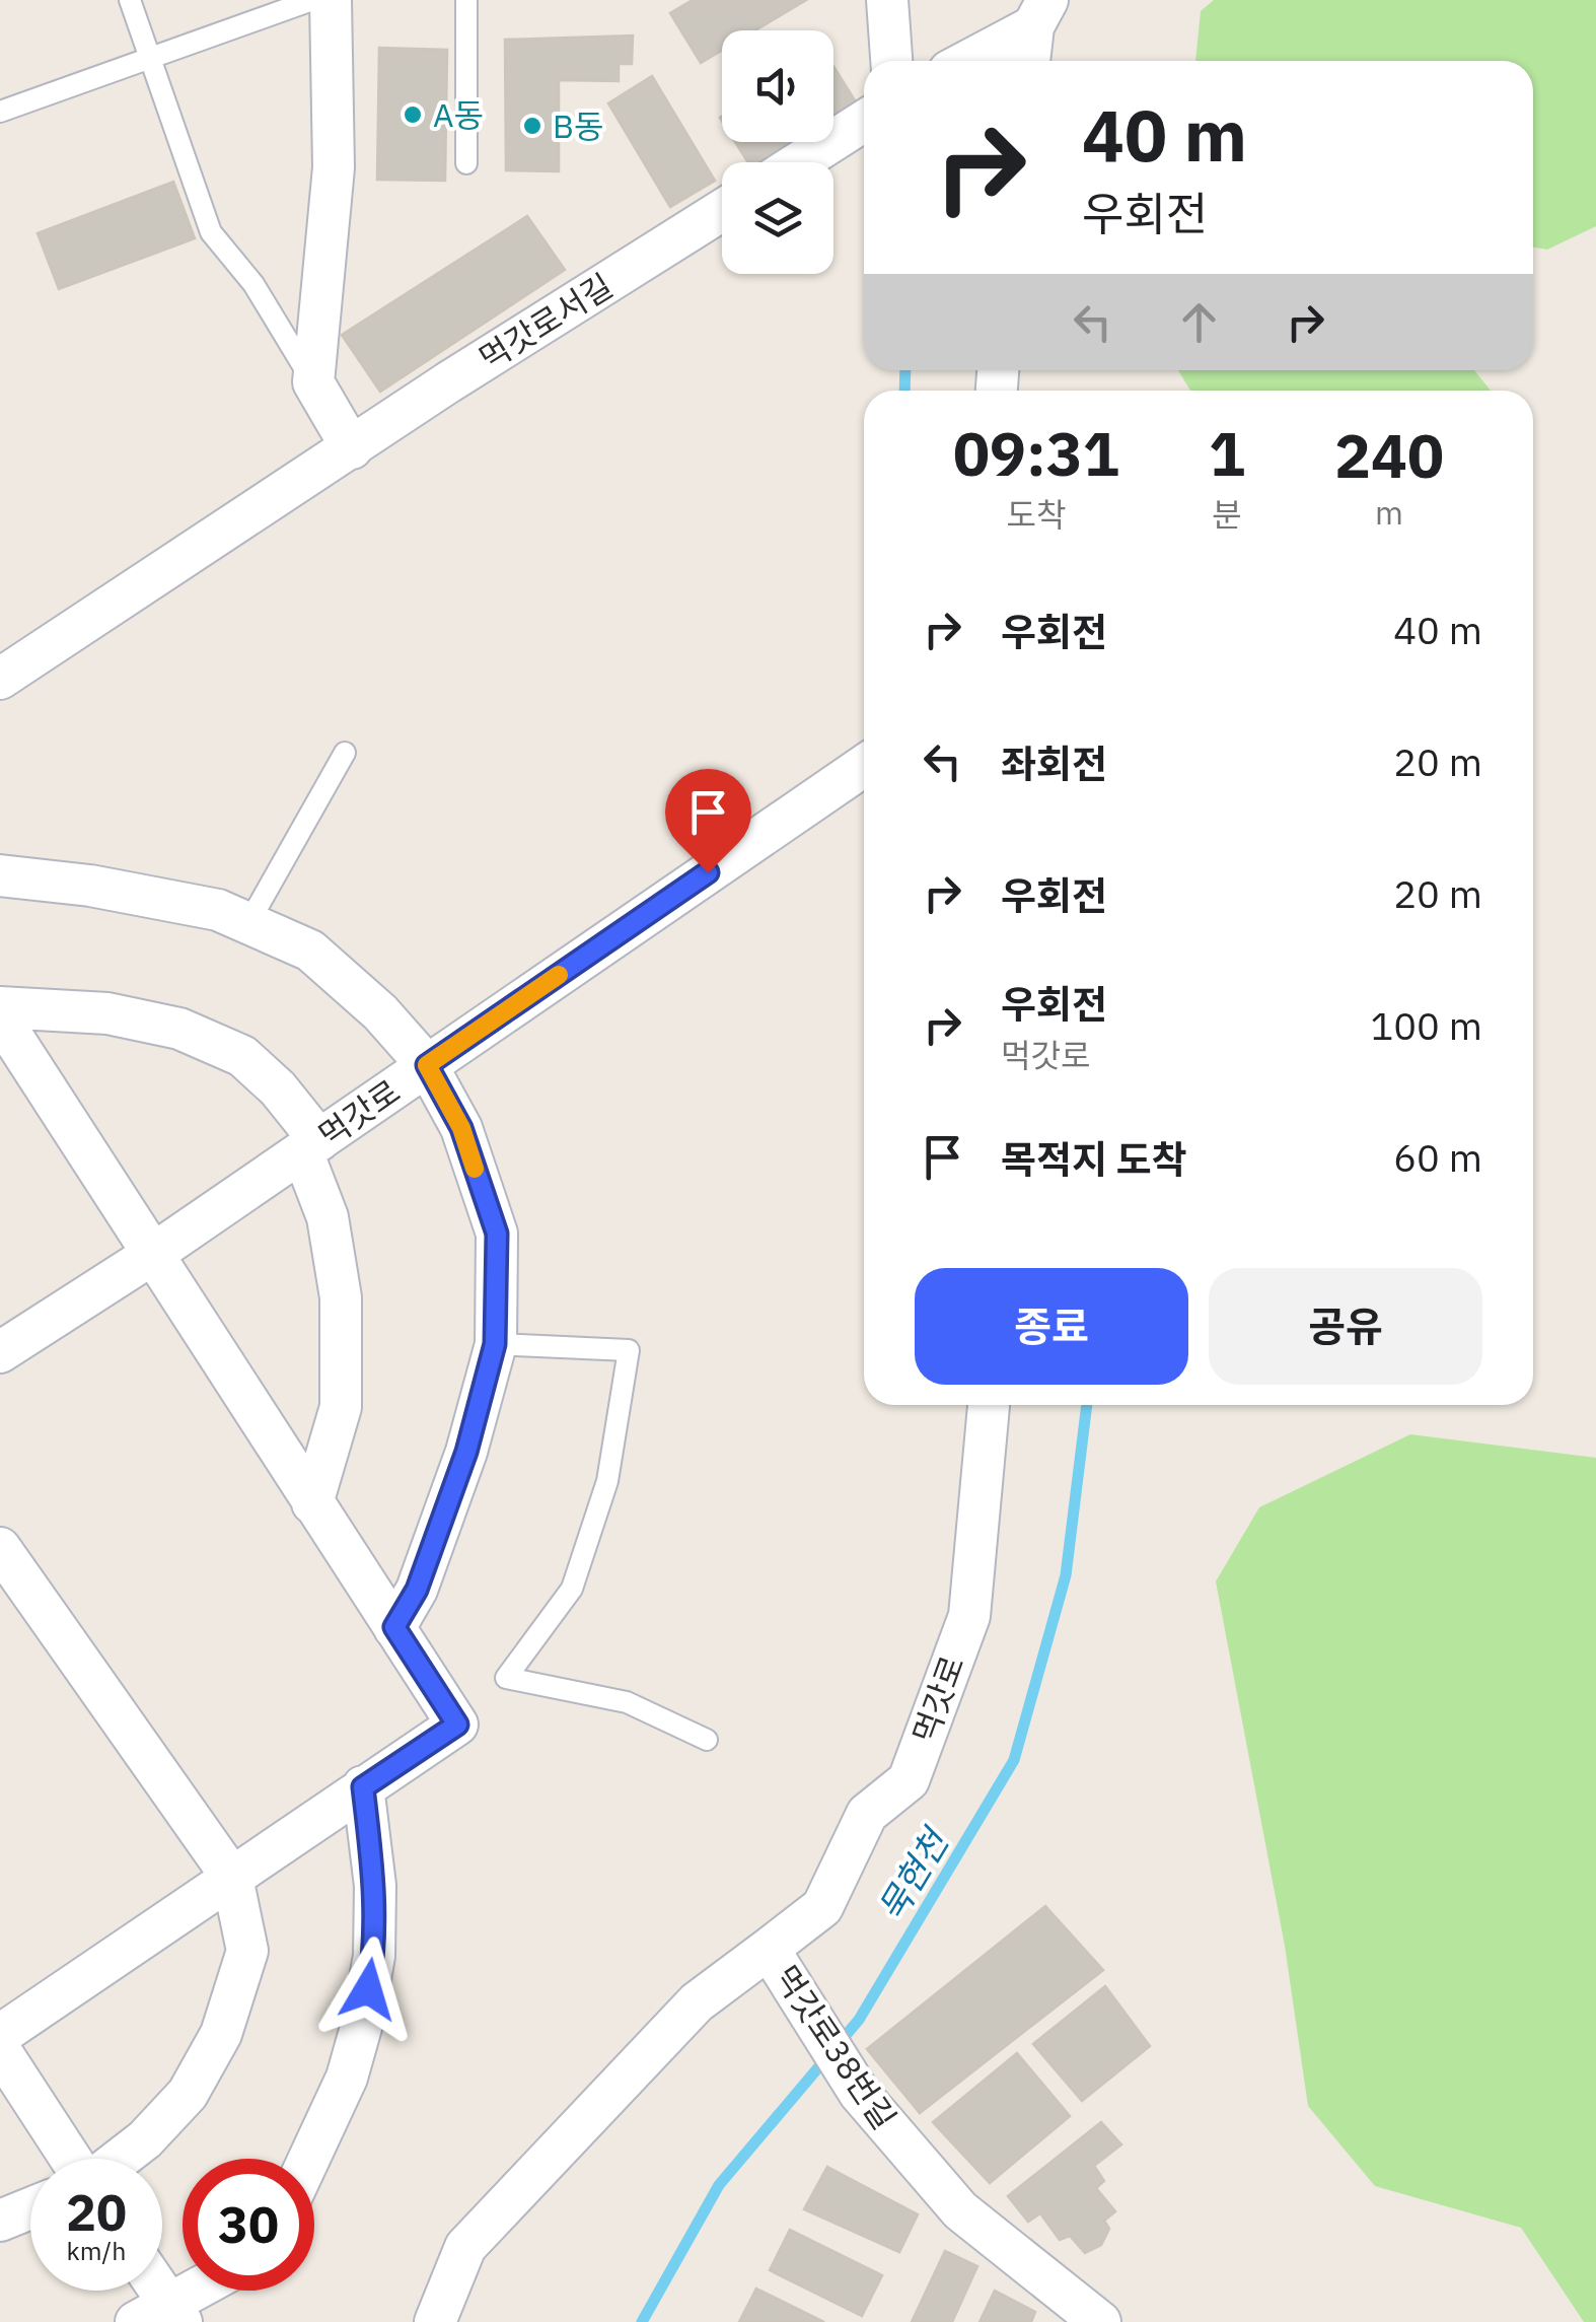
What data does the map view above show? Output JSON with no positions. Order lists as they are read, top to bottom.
{
  "streets": {
    "street": ["먹갓로서길", "먹갓로", "먹갓로38번길"]
  },
  "crossings": [
    ["먹갓로", "먹갓로38번길"]
  ],
  "water": ["묵현천"],
  "places": ["A동", "B동"],
  "page": {
    "turn": ["40 m", "우회전"],
    "eta": [
      "09:31",
      "도착",
      "1",
      "분",
      "240",
      "m"
    ],
    "list": [
      {
        "name": "우회전",
        "value": "40 m"
      },
      {
        "name": "좌회전",
        "value": "20 m"
      },
      {
        "name": "우회전",
        "value": "20 m"
      },
      {
        "name": "우회전",
        "note": "먹갓로",
        "value": "100 m"
      },
      {
        "name": "목적지 도착",
        "value": "60 m"
      }
    ],
    "buttons": ["종료", "공유"],
    "speed": "20 km/h",
    "limit": "30"
  }
}
